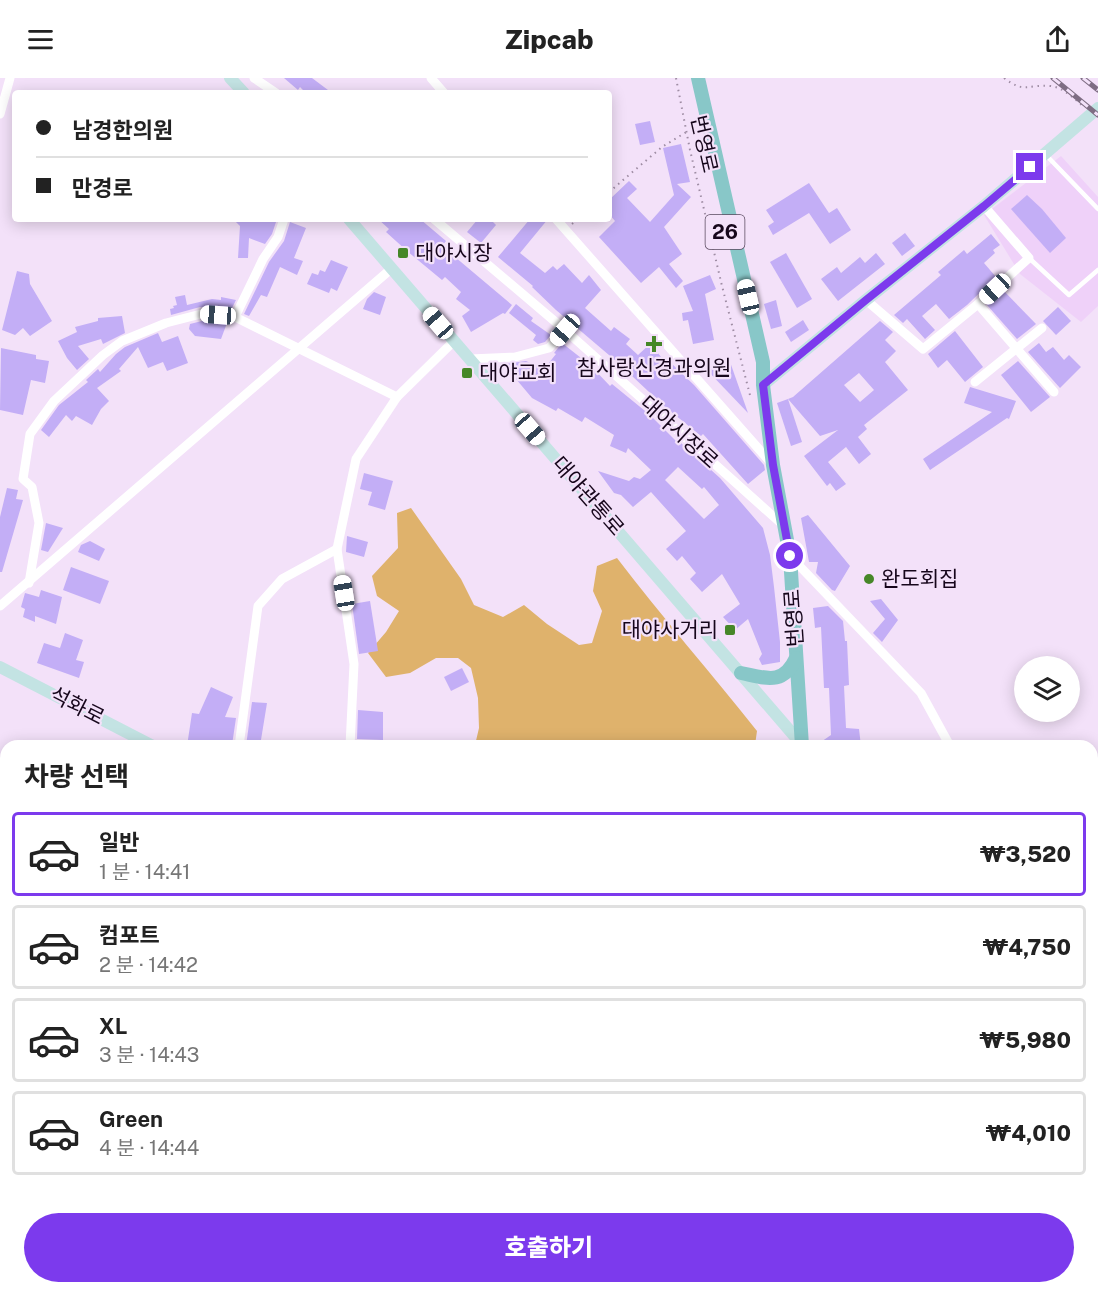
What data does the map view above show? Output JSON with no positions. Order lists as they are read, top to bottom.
{
  "streets": {
    "main road": [
      "번영로",
      "26",
      "대야관통로",
      "석화로"
    ],
    "street": ["대야시장로"]
  },
  "crossings": [
    ["번영로", "대야시장로"]
  ],
  "places": {
    "transit": ["대야시장", "대야교회", "대야사거리"],
    "health": ["참사랑신경과의원"],
    "other": ["완도회집"]
  },
  "page": {
    "header": "Zipcab",
    "banner": ["남경한의원", "만경로"],
    "heading": "차량 선택",
    "list": [
      {
        "name": "일반",
        "note": "1 분 · 14:41",
        "value": "₩3,520"
      },
      {
        "name": "컴포트",
        "note": "2 분 · 14:42",
        "value": "₩4,750"
      },
      {
        "name": "XL",
        "note": "3 분 · 14:43",
        "value": "₩5,980"
      },
      {
        "name": "Green",
        "note": "4 분 · 14:44",
        "value": "₩4,010"
      }
    ],
    "buttons": "호출하기"
  }
}
